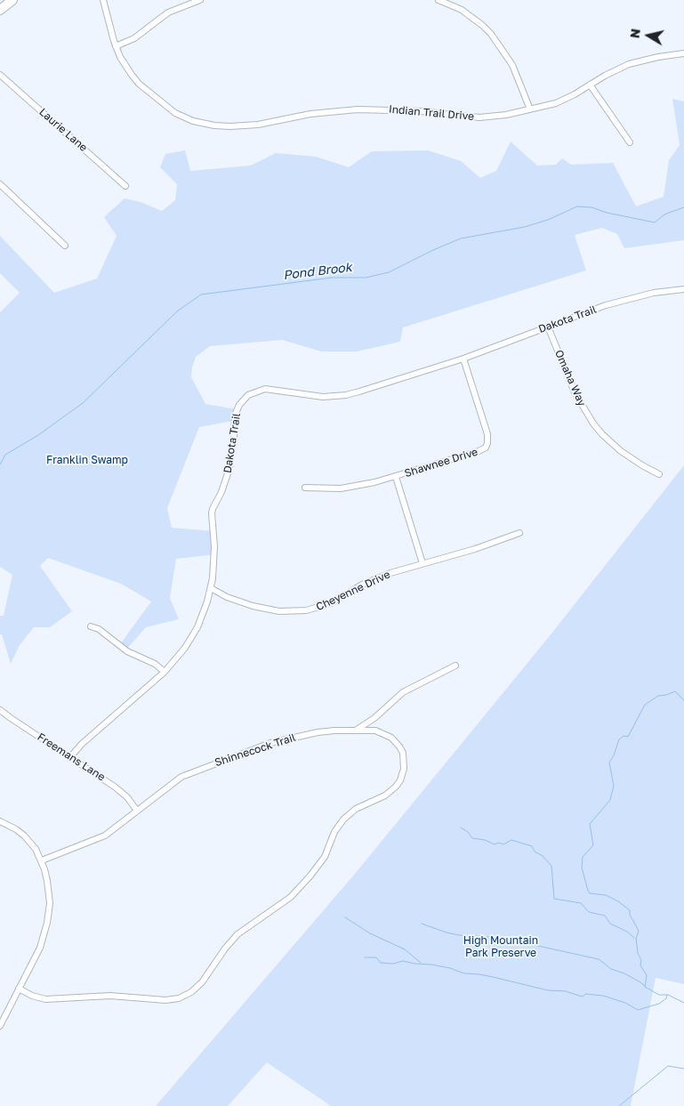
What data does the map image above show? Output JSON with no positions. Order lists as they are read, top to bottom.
{
  "streets": {
    "street": [
      "Indian Trail Drive",
      "Laurie Lane",
      "Dakota Trail",
      "Omaha Way",
      "Shawnee Drive",
      "Cheyenne Drive",
      "Shinnecock Trail",
      "Freemans Lane"
    ]
  },
  "crossings": [
    ["Dakota Trail", "Omaha Way"],
    ["Dakota Trail", "Shawnee Drive"],
    ["Dakota Trail", "Cheyenne Drive"],
    ["Dakota Trail", "Freemans Lane"],
    ["Shinnecock Trail", "Freemans Lane"]
  ],
  "water": ["Pond Brook"],
  "parks": ["Franklin Swamp", "High Mountain Park Preserve"],
  "north": "left"
}
